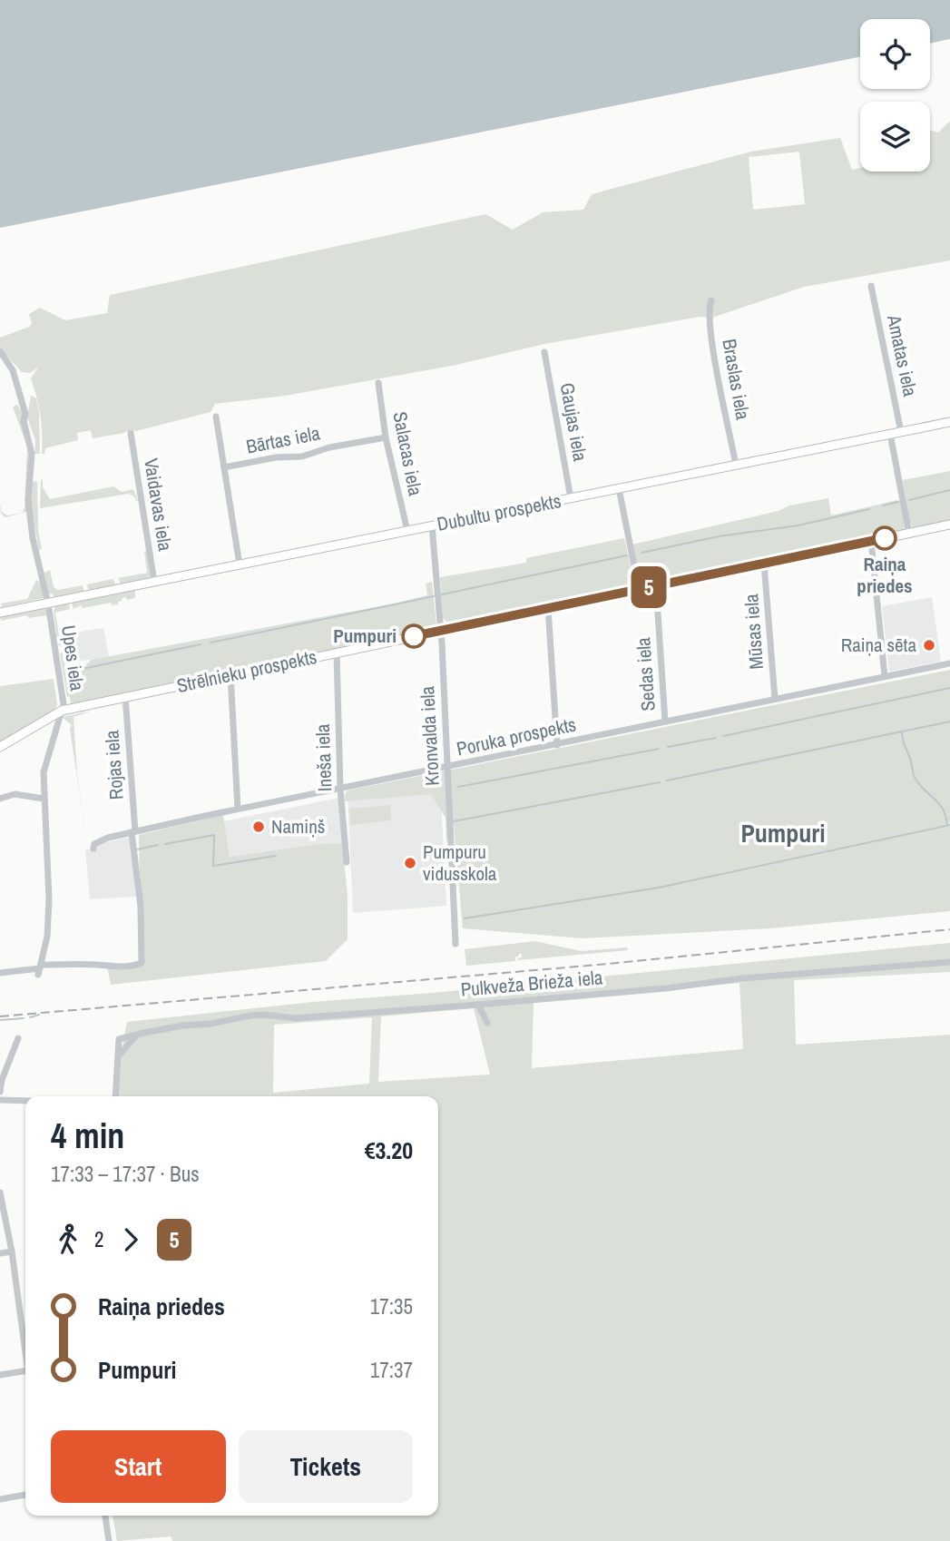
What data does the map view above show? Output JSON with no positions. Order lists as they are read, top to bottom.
{
  "streets": {
    "main road": ["Dubultu prospekts", "Strēlnieku prospekts"],
    "street": [
      "Amatas iela",
      "Braslas iela",
      "Gaujas iela",
      "Bārtas iela",
      "Salacas iela",
      "Vaidavas iela",
      "Mūsas iela",
      "Upes iela",
      "Sedas iela",
      "Kronvalda iela",
      "Poruka prospekts",
      "Ineša iela",
      "Rojas iela",
      "Pulkveža Brieža iela"
    ]
  },
  "crossings": [
    ["Amatas iela", "Dubultu prospekts"],
    ["Braslas iela", "Dubultu prospekts"],
    ["Gaujas iela", "Dubultu prospekts"],
    ["Bārtas iela", "Salacas iela"],
    ["Salacas iela", "Dubultu prospekts"],
    ["Vaidavas iela", "Dubultu prospekts"],
    ["Dubultu prospekts", "Upes iela"],
    ["Dubultu prospekts", "Kronvalda iela"],
    ["Mūsas iela", "Strēlnieku prospekts"],
    ["Mūsas iela", "Poruka prospekts"],
    ["Upes iela", "Strēlnieku prospekts"],
    ["Upes iela", "Rojas iela"],
    ["Strēlnieku prospekts", "Sedas iela"],
    ["Strēlnieku prospekts", "Kronvalda iela"],
    ["Strēlnieku prospekts", "Ineša iela"],
    ["Strēlnieku prospekts", "Rojas iela"],
    ["Sedas iela", "Poruka prospekts"],
    ["Kronvalda iela", "Poruka prospekts"],
    ["Poruka prospekts", "Ineša iela"],
    ["Poruka prospekts", "Rojas iela"]
  ],
  "districts": ["Pumpuri"],
  "places": [
    "Raiņa priedes",
    "Pumpuri",
    "Raiņa sēta",
    "Namiņš",
    "Pumpuru vidusskola"
  ],
  "lines": ["bus line 5"],
  "page": {
    "on_map": "5",
    "heading": ["4 min", "17:33 – 17:37 · Bus", "€3.20"],
    "legs": ["2", "5"],
    "list": [
      {
        "name": "Raiņa priedes",
        "value": "17:35"
      },
      {
        "name": "Pumpuri",
        "value": "17:37"
      }
    ],
    "buttons": ["Start", "Tickets"]
  }
}
